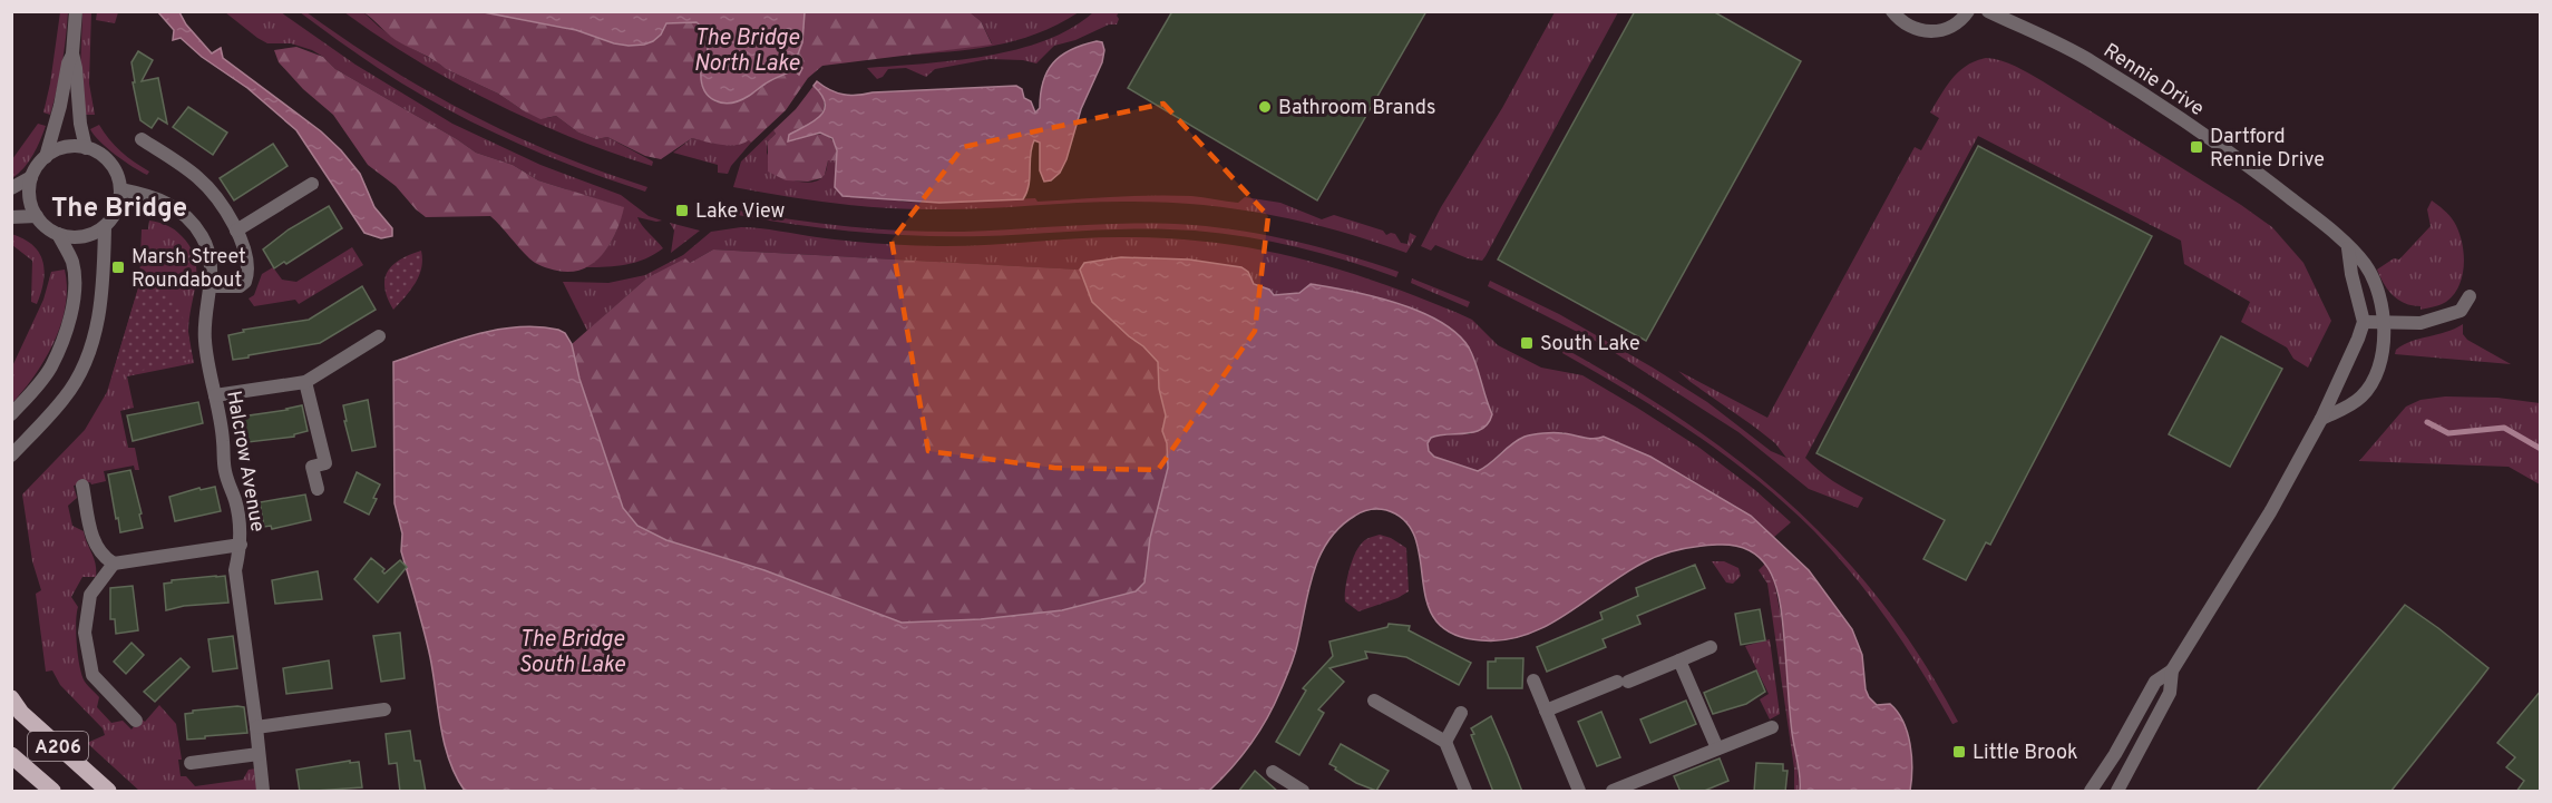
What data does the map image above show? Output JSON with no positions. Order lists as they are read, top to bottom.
{
  "streets": {
    "main road": ["A206"],
    "street": ["Rennie Drive", "Halcrow Avenue"]
  },
  "districts": ["The Bridge"],
  "water": ["The Bridge North Lake", "The Bridge South Lake"],
  "places": {
    "other": ["Bathroom Brands"],
    "transit": [
      "Dartford Rennie Drive",
      "Lake View",
      "Marsh Street Roundabout",
      "South Lake",
      "Little Brook"
    ]
  }
}
